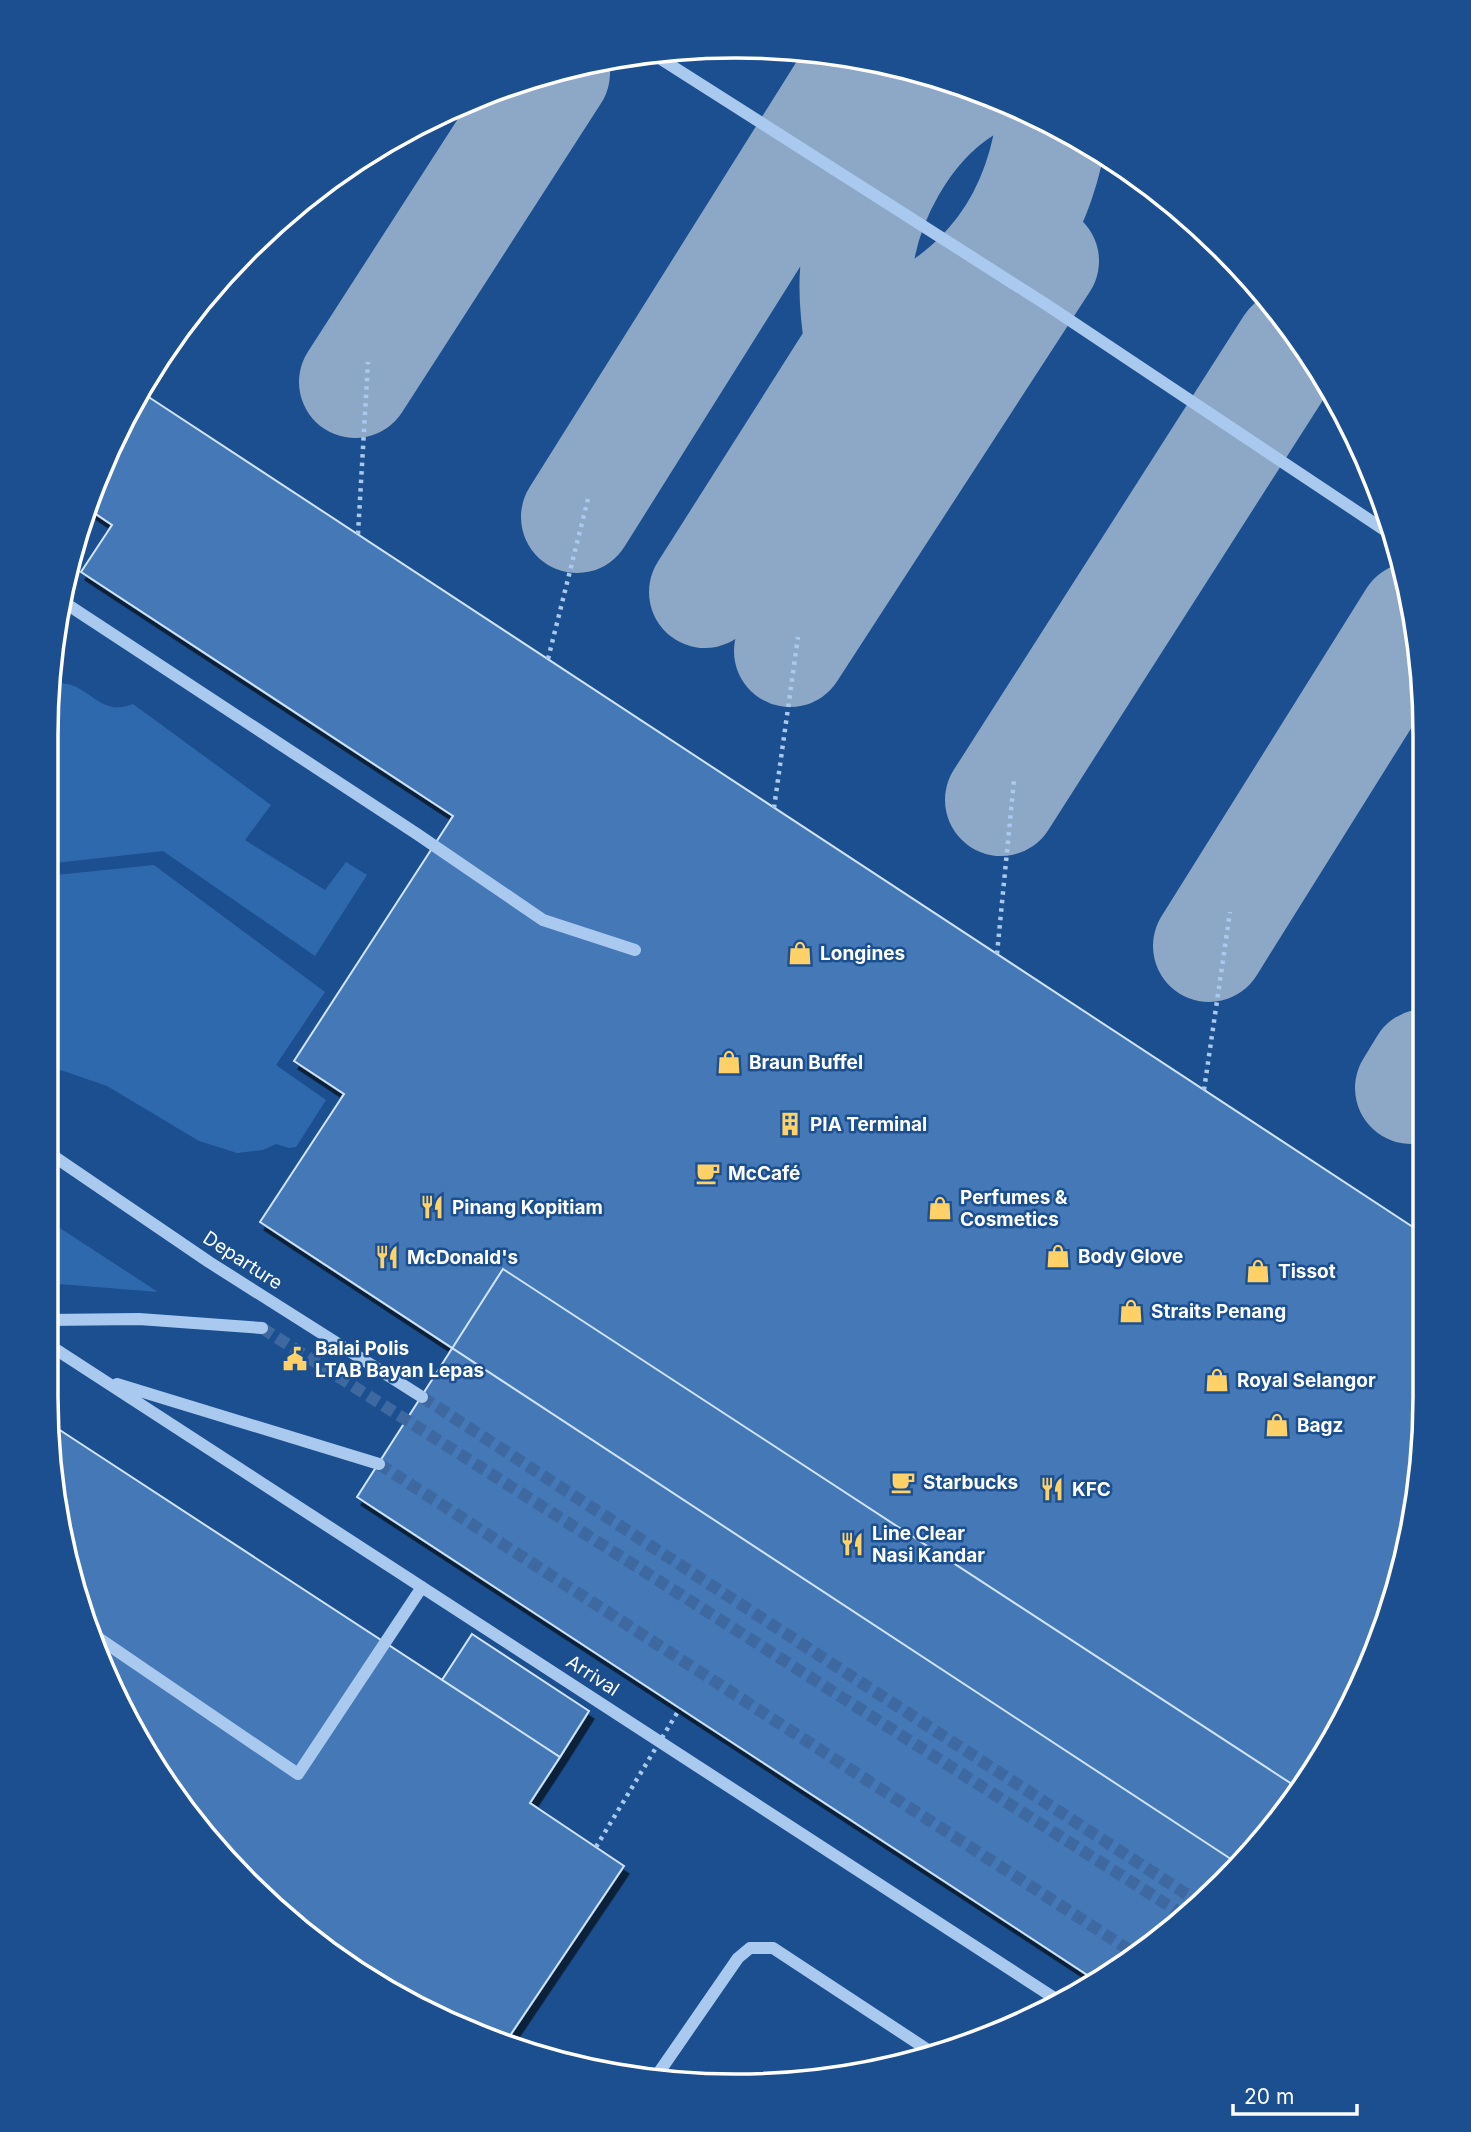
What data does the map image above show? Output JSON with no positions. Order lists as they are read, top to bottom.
{
  "streets": {
    "street": ["Departure", "Arrival"]
  },
  "places": {
    "shop": [
      "Longines",
      "Braun Buffel",
      "Perfumes & Cosmetics",
      "Body Glove",
      "Tissot",
      "Straits Penang",
      "Royal Selangor",
      "Bagz"
    ],
    "building": ["PIA Terminal"],
    "cafe": ["McCafé", "Starbucks"],
    "restaurant": [
      "Pinang Kopitiam",
      "McDonald's",
      "KFC",
      "Line Clear Nasi Kandar"
    ],
    "public building": ["Balai Polis LTAB Bayan Lepas"]
  },
  "scale_bar": "20 m"
}
